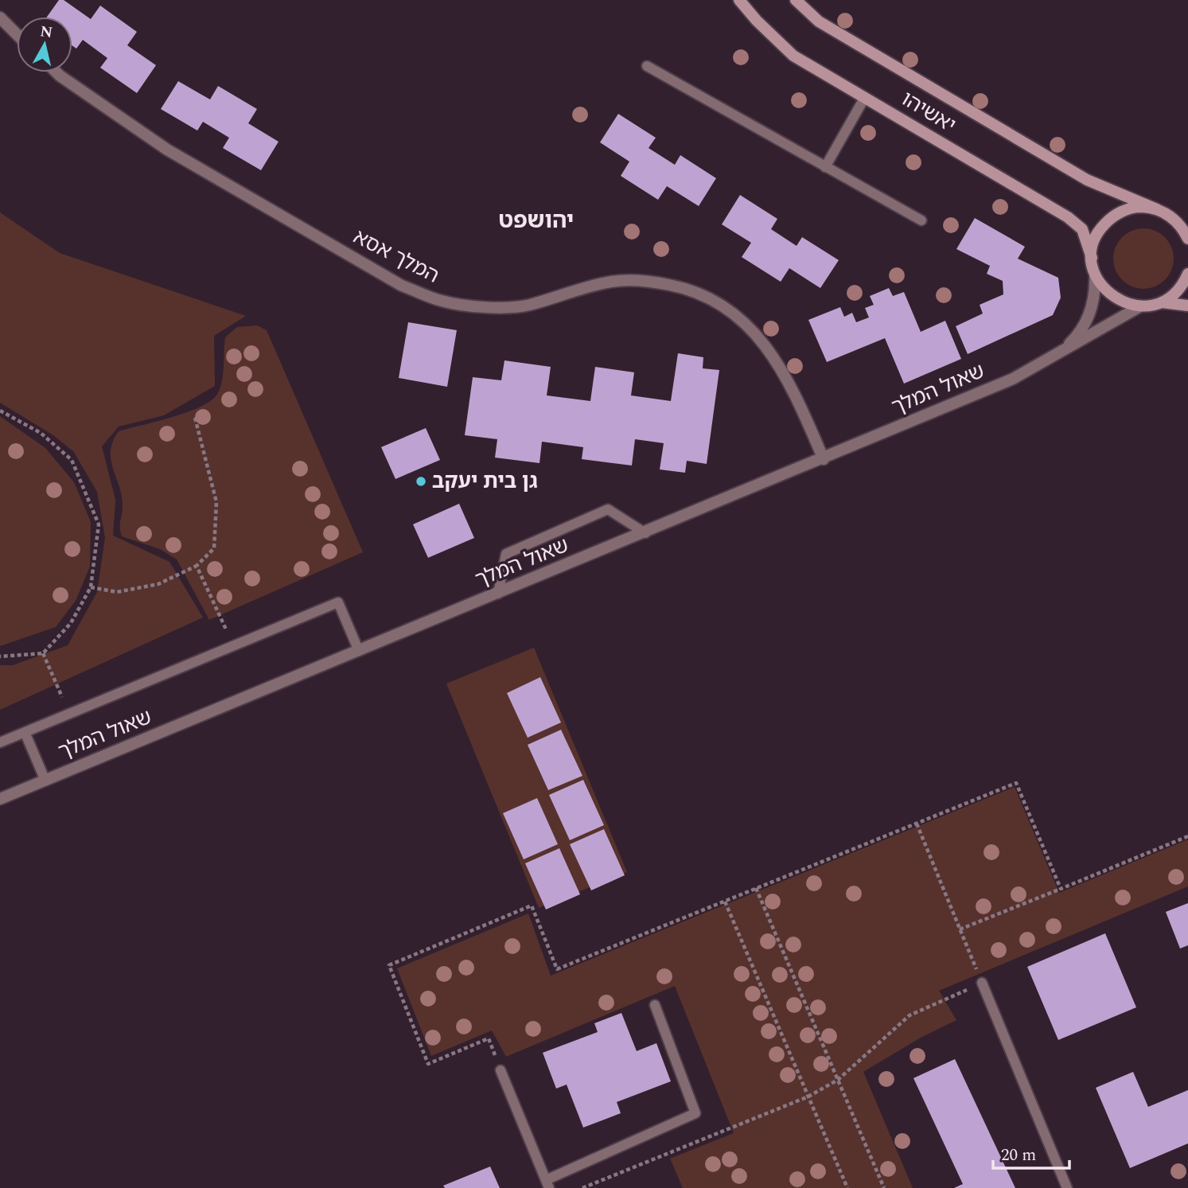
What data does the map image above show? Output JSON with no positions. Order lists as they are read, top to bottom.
{
  "streets": {
    "street": ["יאשיהו", "המלך אסא", "שאול המלך"]
  },
  "crossings": [
    ["יאשיהו", "שאול המלך"],
    ["המלך אסא", "שאול המלך"]
  ],
  "districts": ["יהושפט"],
  "places": ["גן בית יעקב"],
  "scale_bar": "20 m",
  "north": "top"
}
